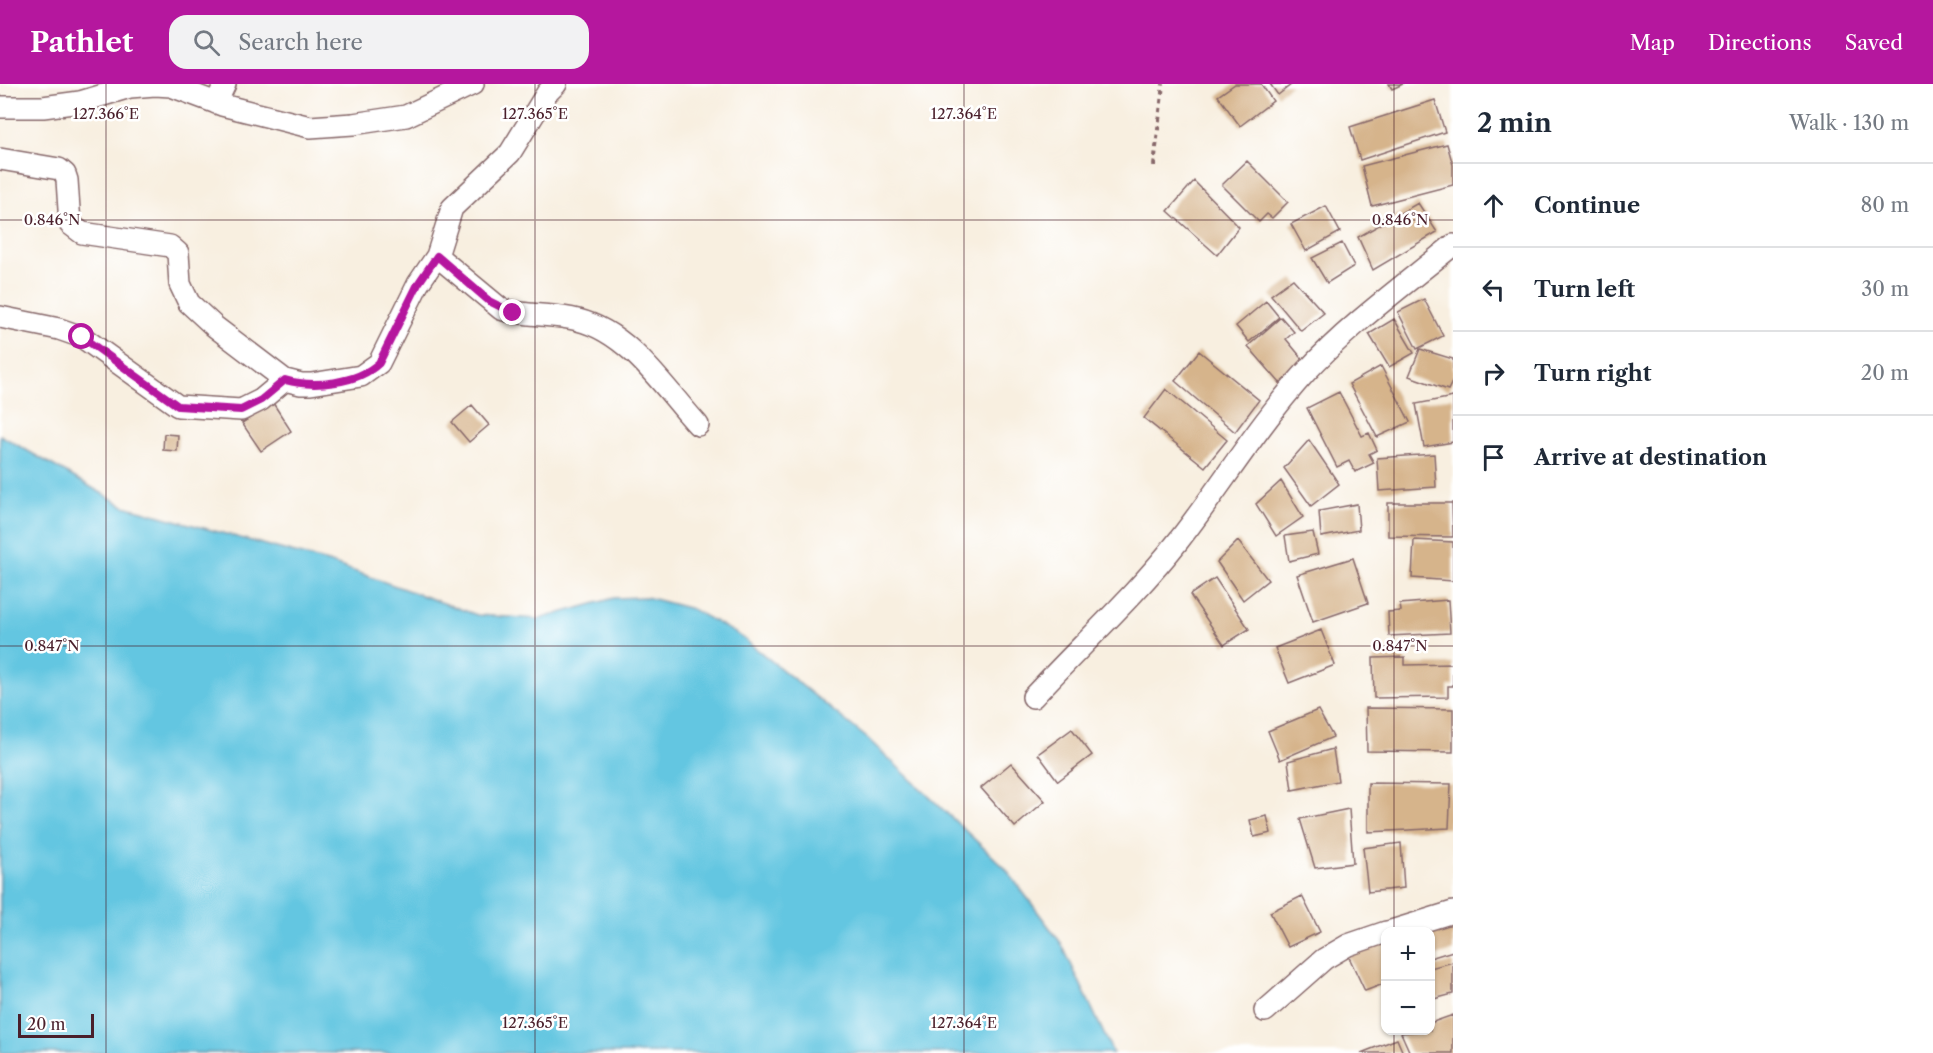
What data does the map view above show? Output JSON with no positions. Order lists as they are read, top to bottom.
{
  "scale_bar": "20 m",
  "page": {
    "header": "Pathlet",
    "search": "Search here",
    "nav": ["Map", "Directions", "Saved"],
    "heading": ["2 min", "Walk · 130 m"],
    "list": [
      ["Continue", "80 m"],
      ["Turn left", "30 m"],
      ["Turn right", "20 m"],
      "Arrive at destination"
    ],
    "map_buttons": ["+", "−"],
    "scale": "20 m"
  },
  "coordinates": [
    "127.366°E",
    "127.365°E",
    "127.364°E",
    "0.846°N",
    "0.847°N"
  ]
}
